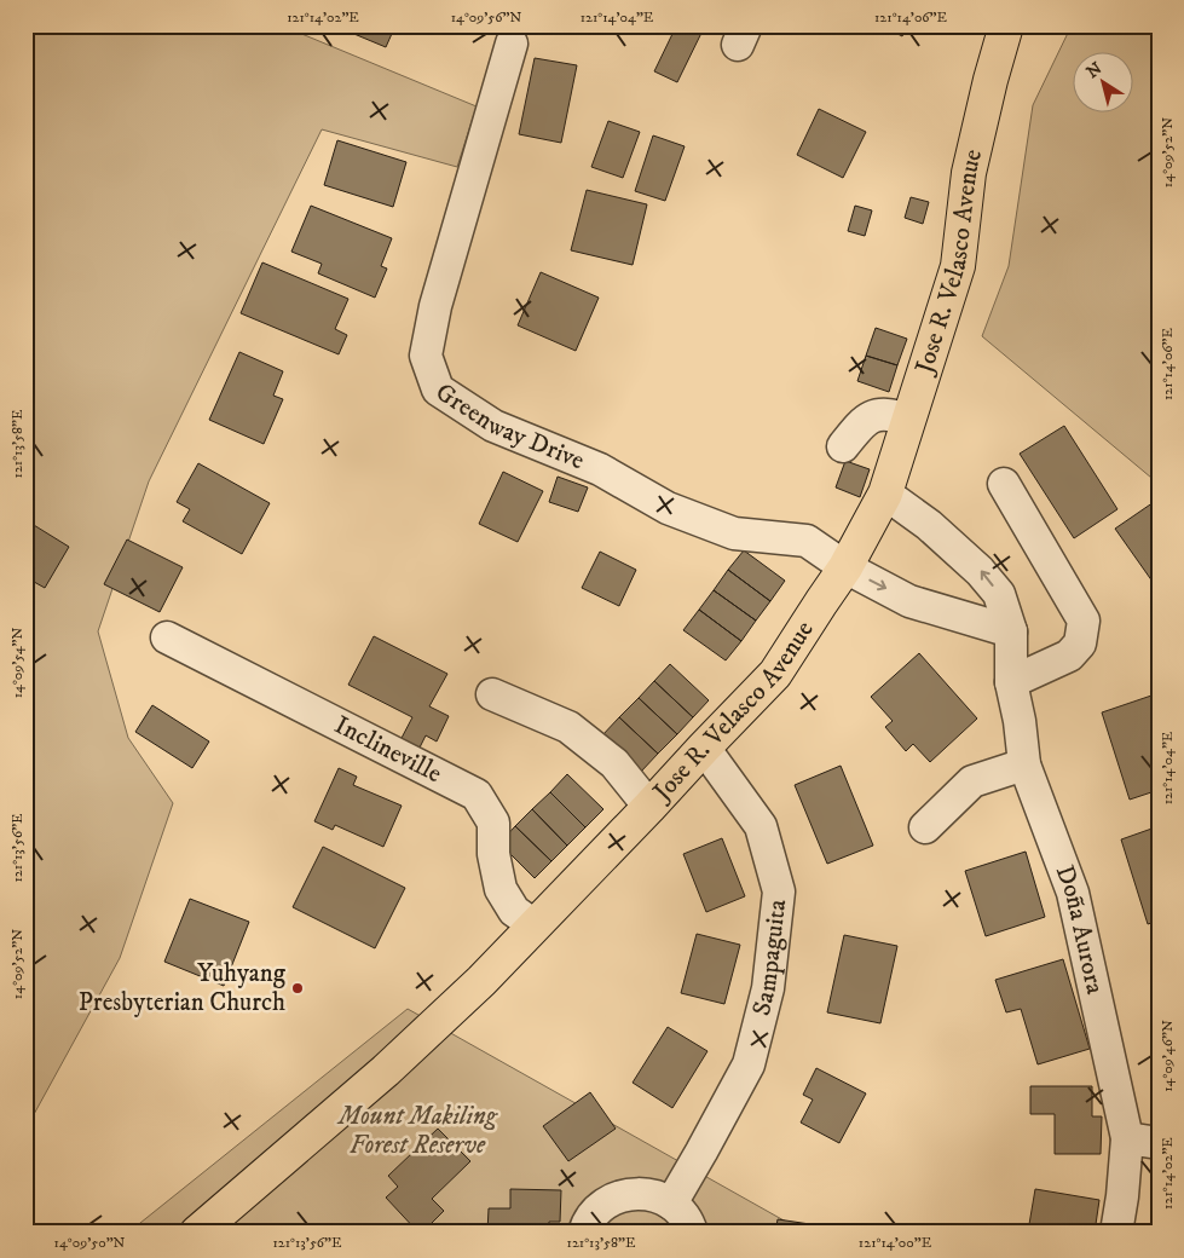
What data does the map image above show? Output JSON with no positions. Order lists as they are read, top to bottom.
{
  "streets": {
    "main road": ["Jose R. Velasco Avenue"],
    "street": [
      "Greenway Drive",
      "Inclineville",
      "Doña Aurora",
      "Sampaguita"
    ]
  },
  "crossings": [
    ["Jose R. Velasco Avenue", "Greenway Drive"],
    ["Jose R. Velasco Avenue", "Inclineville"],
    ["Jose R. Velasco Avenue", "Doña Aurora"],
    ["Jose R. Velasco Avenue", "Sampaguita"]
  ],
  "parks": ["Mount Makiling Forest Reserve"],
  "places": ["Yuhyang Presbyterian Church"],
  "north": "top left",
  "coordinates": [
    "121°14'02\"E",
    "14°09'56\"N",
    "121°14'04\"E",
    "121°14'06\"E",
    "14°09'52\"N",
    "121°13'58\"E",
    "14°09'54\"N",
    "121°13'56\"E",
    "14°09'46\"N",
    "14°09'50\"N",
    "121°14'00\"E"
  ]
}
